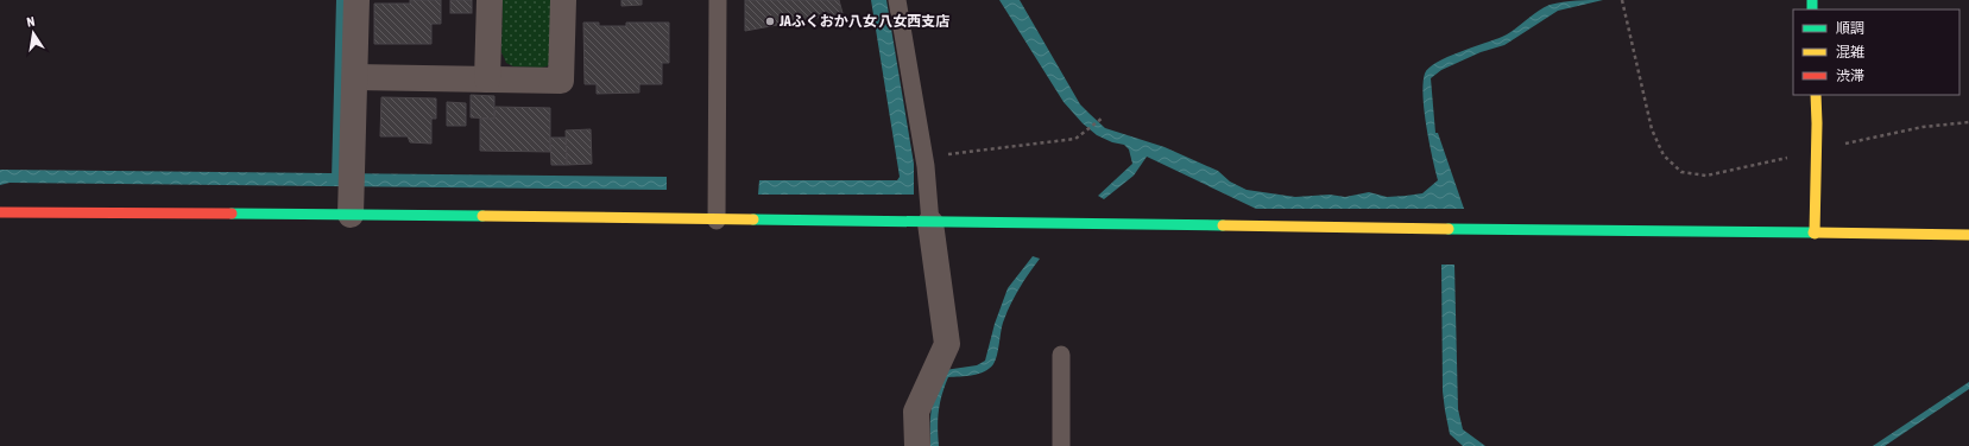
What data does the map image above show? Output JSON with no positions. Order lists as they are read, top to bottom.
{
  "places": ["JAふくおか八女 八女西支店"],
  "legend": ["順調", "混雑", "渋滞"],
  "north": "top"
}
